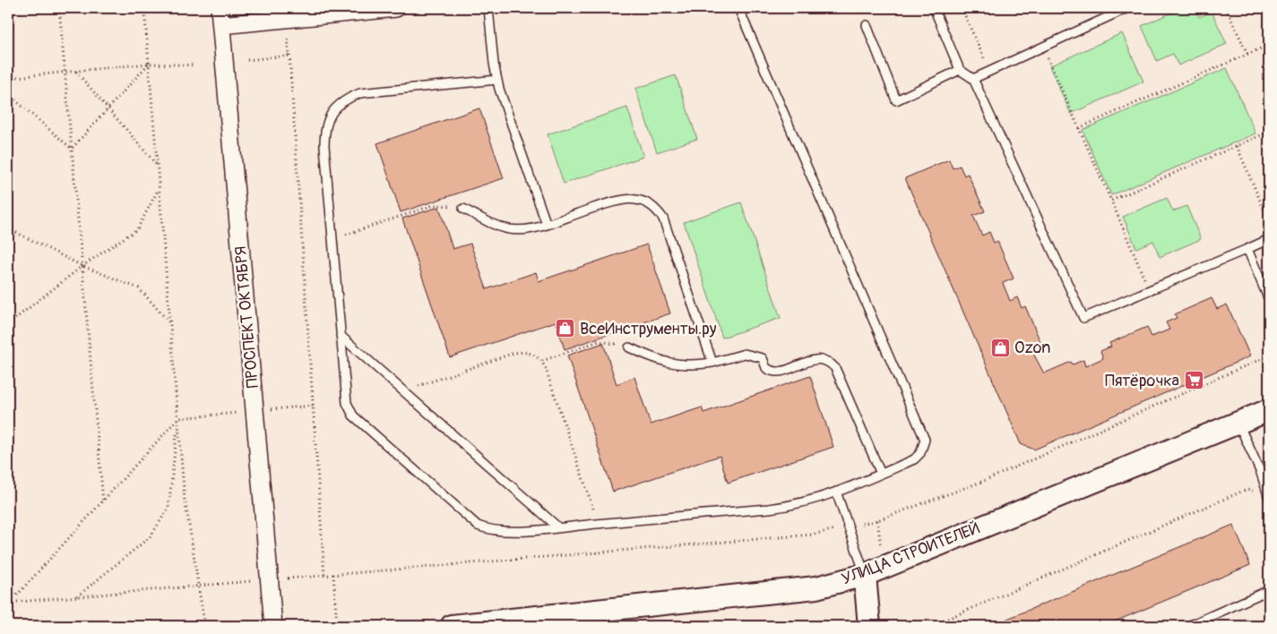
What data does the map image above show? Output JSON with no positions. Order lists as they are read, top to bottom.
{
  "streets": {
    "street": ["ПРОСПЕКТ ОКТЯБРЯ", "УЛИЦА СТРОИТЕЛЕЙ"]
  },
  "places": {
    "shop": ["ВсеИнструменты.ру", "Ozon"],
    "supermarket": ["Пятёрочка"]
  }
}
